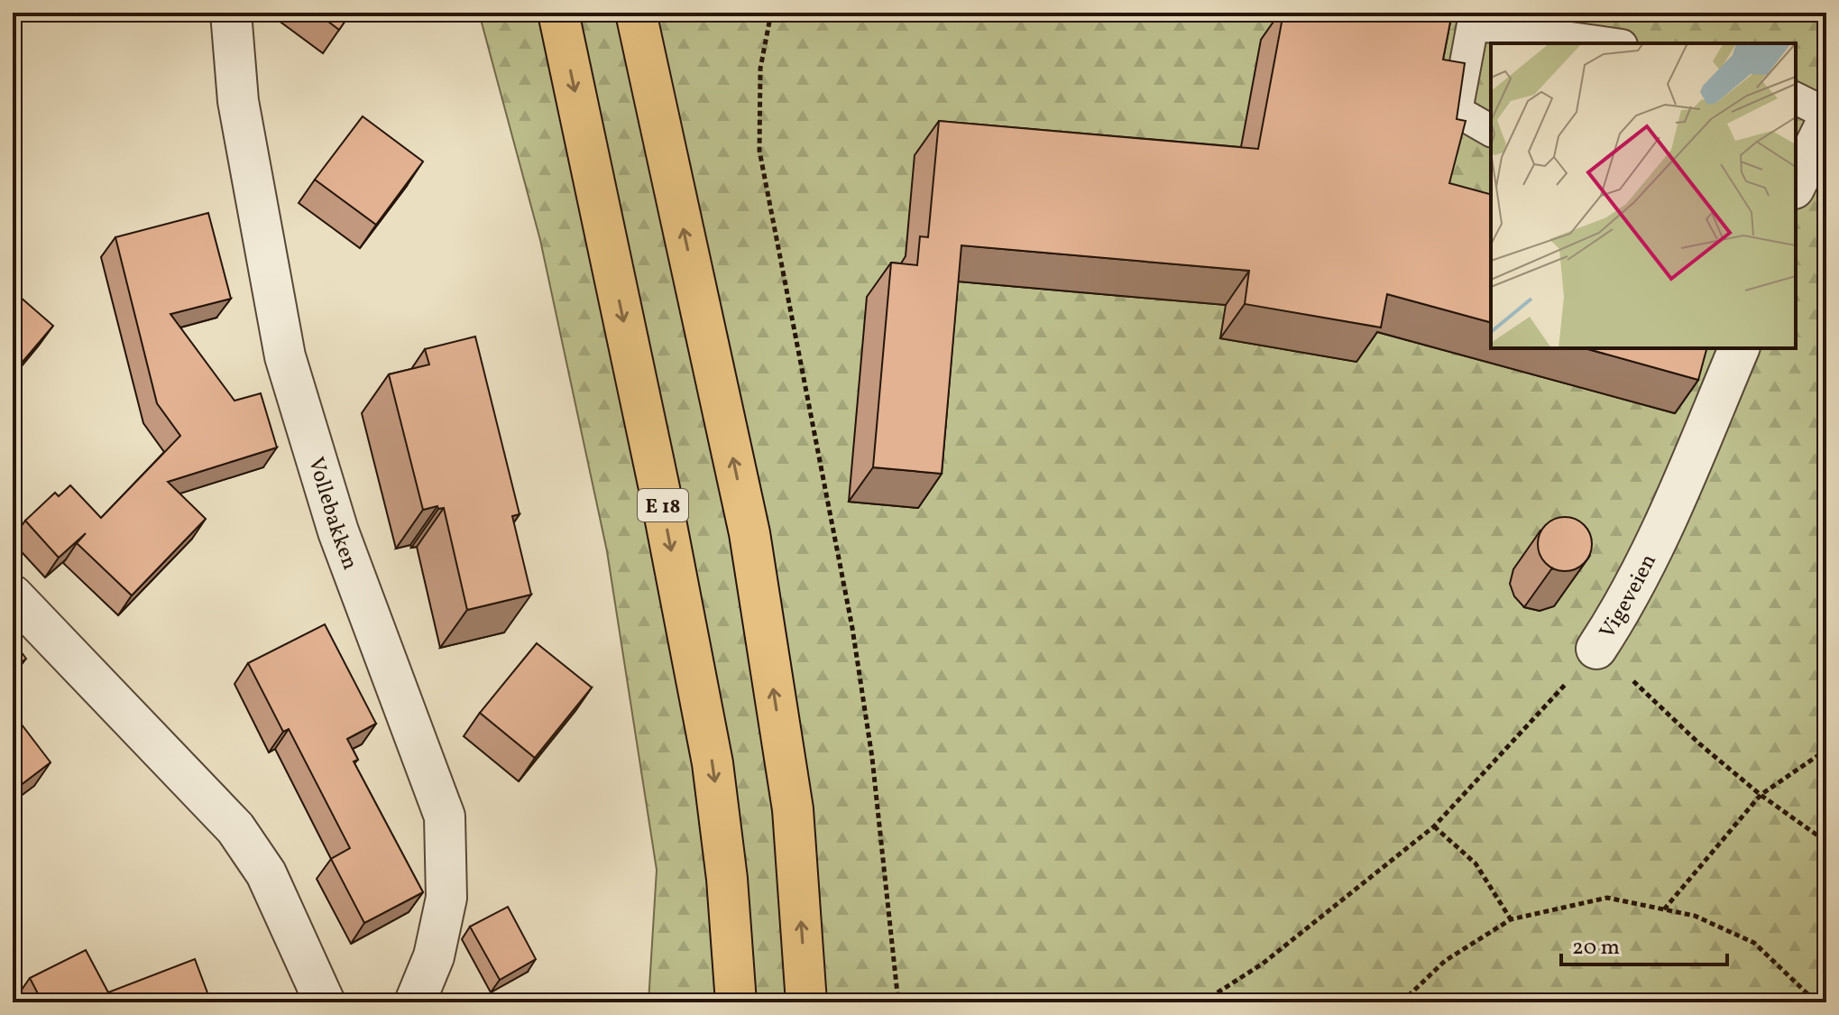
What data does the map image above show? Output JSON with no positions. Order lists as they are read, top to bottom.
{
  "streets": {
    "highway": ["E 18"],
    "street": ["Vollebakken", "Vigeveien"]
  },
  "scale_bar": "20 m"
}
